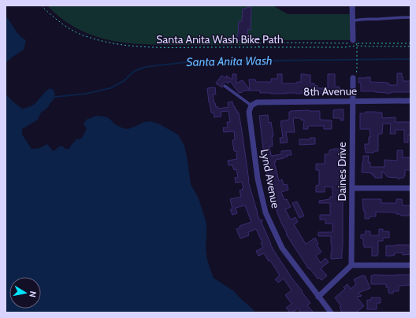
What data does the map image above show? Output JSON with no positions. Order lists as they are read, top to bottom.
{
  "streets": {
    "street": ["8th Avenue", "Daines Drive", "Lynd Avenue"],
    "path": ["Santa Anita Wash Bike Path"]
  },
  "crossings": [
    ["8th Avenue", "Daines Drive"],
    ["8th Avenue", "Lynd Avenue"]
  ],
  "water": ["Santa Anita Wash"],
  "north": "right"
}
